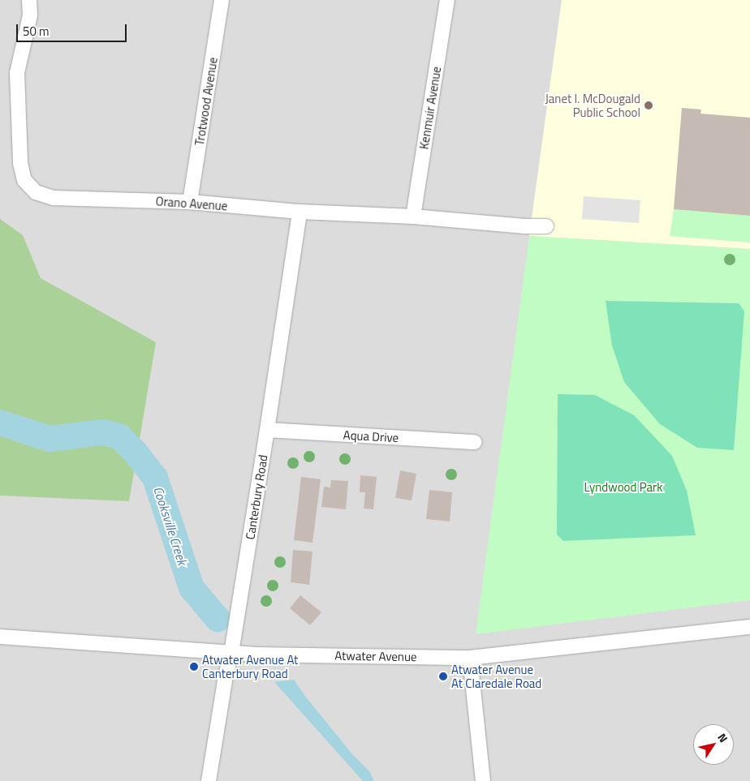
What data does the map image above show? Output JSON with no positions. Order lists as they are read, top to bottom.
{
  "streets": {
    "street": [
      "Trotwood Avenue",
      "Kenmuir Avenue",
      "Orano Avenue",
      "Aqua Drive",
      "Canterbury Road",
      "Atwater Avenue"
    ]
  },
  "crossings": [
    ["Trotwood Avenue", "Orano Avenue"],
    ["Kenmuir Avenue", "Orano Avenue"],
    ["Orano Avenue", "Canterbury Road"],
    ["Aqua Drive", "Canterbury Road"],
    ["Canterbury Road", "Atwater Avenue"]
  ],
  "water": ["Cooksville Creek"],
  "parks": ["Lyndwood Park"],
  "places": ["Janet I. McDougald Public School", "Atwater Avenue At Canterbury Road", "Atwater Avenue At Claredale Road"],
  "scale_bar": "50 m",
  "north": "top right"
}
